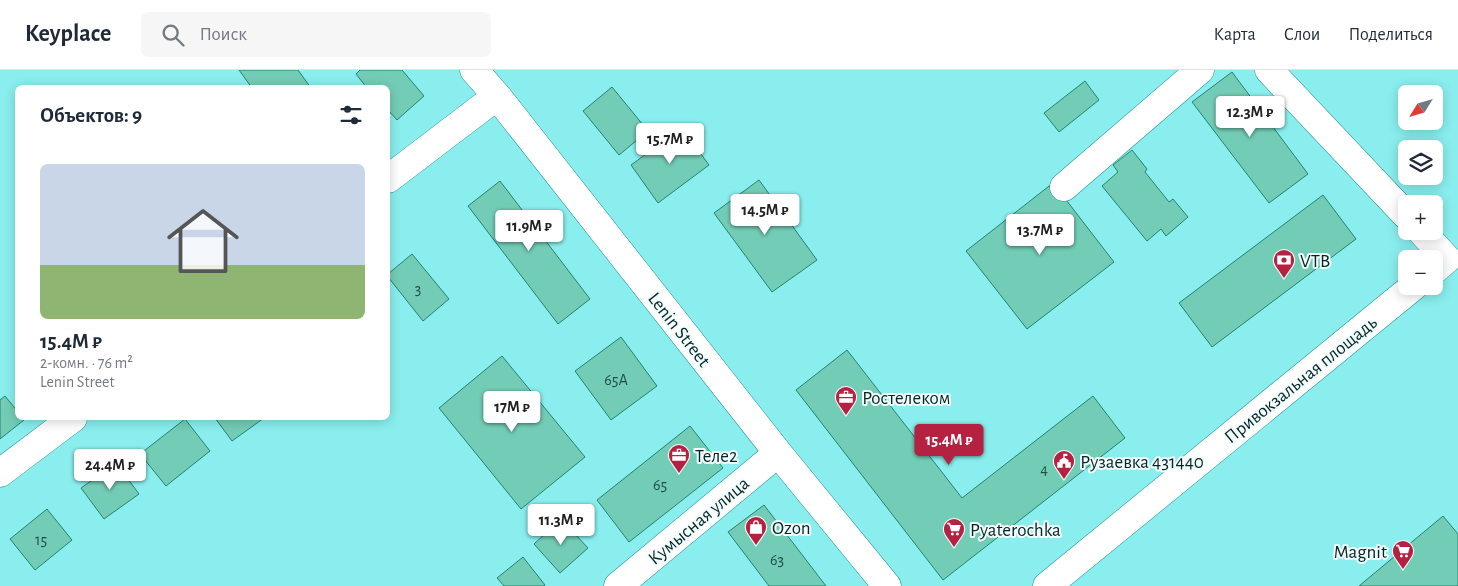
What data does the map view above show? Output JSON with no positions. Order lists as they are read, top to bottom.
{
  "streets": {
    "street": ["Lenin Street", "Привокзальная площадь", "Кумысная улица"]
  },
  "crossings": [
    ["Lenin Street", "Кумысная улица"]
  ],
  "places": {
    "bank": ["VTB"],
    "office": ["Ростелеком", "Теле2"],
    "public building": ["Рузаевка 431440"],
    "shop": ["Ozon"],
    "supermarket": ["Pyaterochka", "Magnit"]
  },
  "house_numbers": [
    "3",
    "65А",
    "4",
    "65",
    "15",
    "63"
  ],
  "north": "bottom left",
  "page": {
    "header": "Keyplace",
    "search": "Поиск",
    "nav": ["Карта", "Слои", "Поделиться"],
    "map_buttons": ["+", "−"],
    "heading": "Объектов: 9",
    "price": [
      "12.3M ₽",
      "15.7M ₽",
      "14.5M ₽",
      "11.9M ₽",
      "13.7M ₽",
      "17M ₽",
      "15.4M ₽",
      "24.4M ₽",
      "11.3M ₽"
    ],
    "list": [
      {
        "name": "15.4M ₽",
        "note": "2-комн. · 76 m² · Lenin Street"
      }
    ]
  }
}
